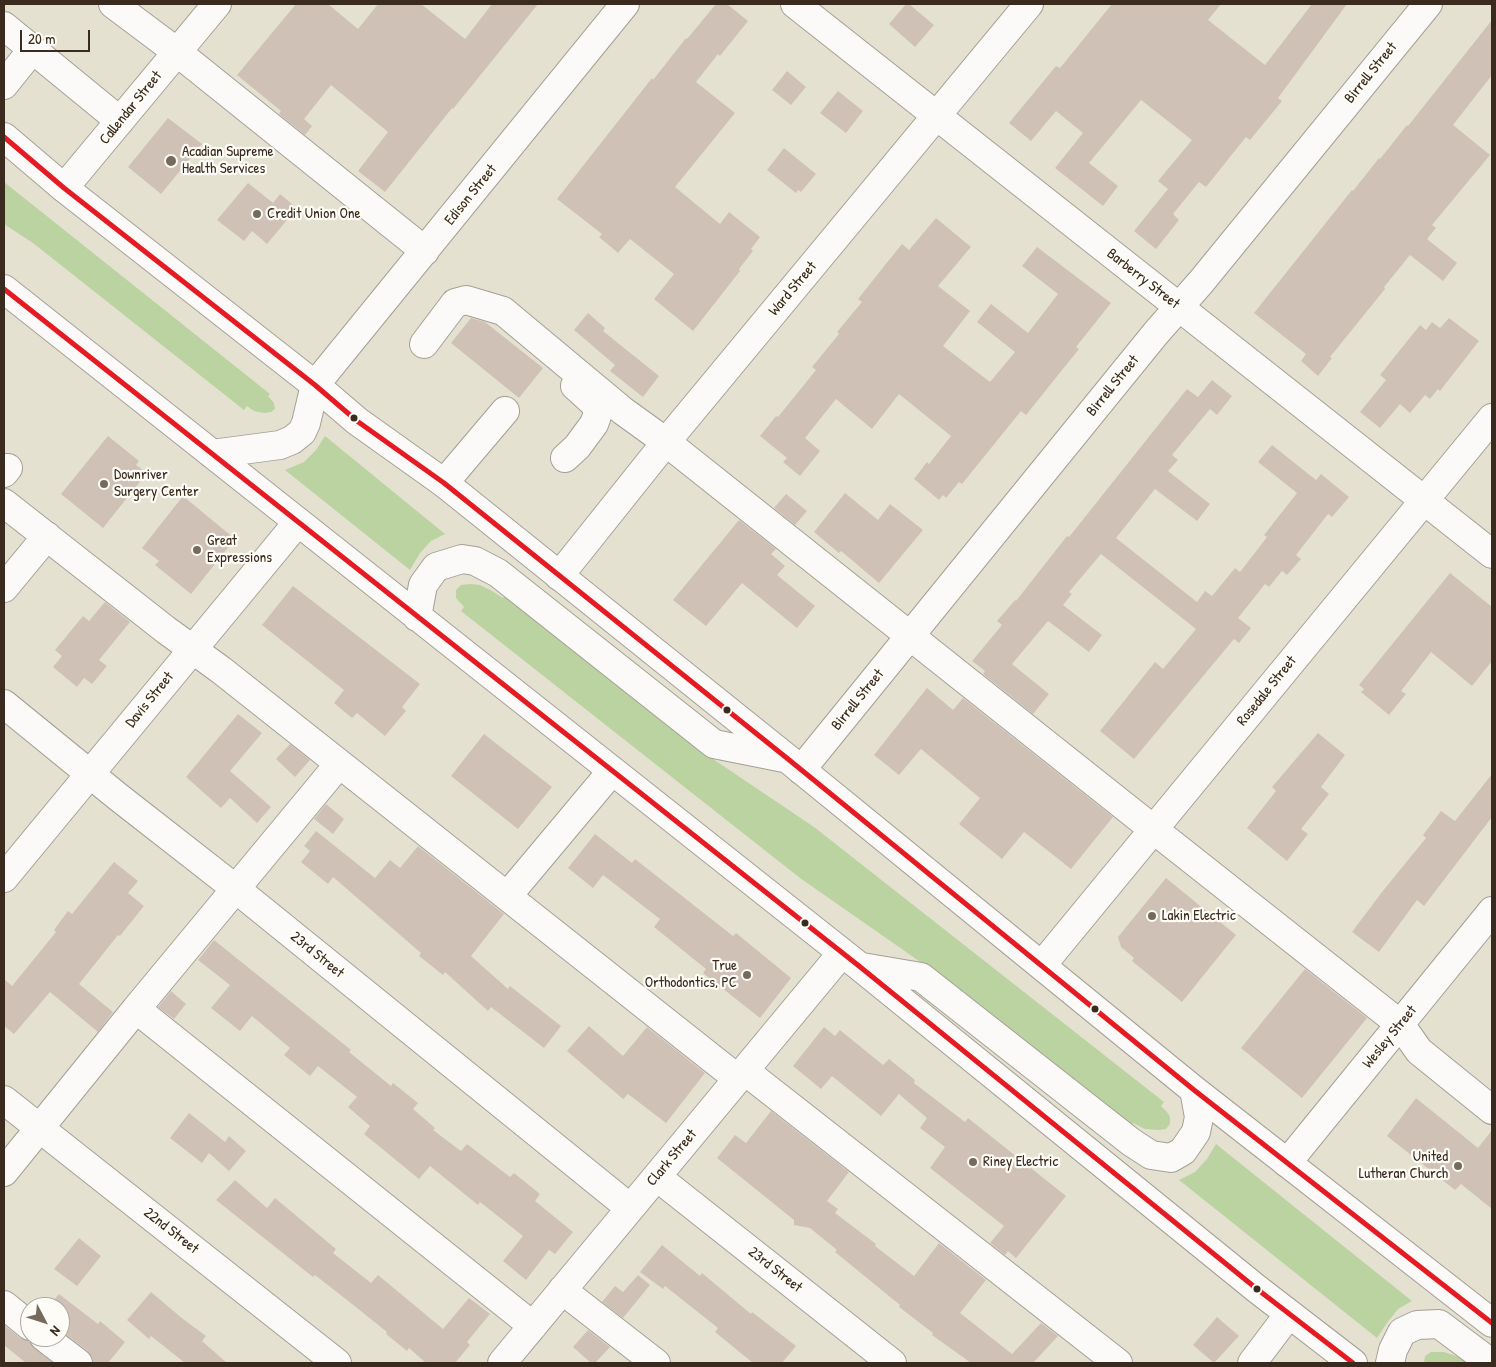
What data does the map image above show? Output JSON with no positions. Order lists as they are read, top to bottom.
{
  "streets": {
    "street": [
      "Birrell Street",
      "Callendar Street",
      "Edison Street",
      "Barberry Street",
      "Ward Street",
      "Rosedale Street",
      "Davis Street",
      "23rd Street",
      "Wesley Street",
      "Clark Street",
      "22nd Street"
    ]
  },
  "crossings": [
    ["Birrell Street", "Barberry Street"],
    ["Barberry Street", "Ward Street"],
    ["Barberry Street", "Rosedale Street"],
    ["Davis Street", "23rd Street"],
    ["23rd Street", "Clark Street"]
  ],
  "places": [
    "Acadian Supreme Health Services",
    "Credit Union One",
    "Downriver Surgery Center",
    "Great Expressions",
    "Lakin Electric",
    "True Orthodontics, PC",
    "Riney Electric",
    "United Lutheran Church"
  ],
  "scale_bar": "20 m",
  "north": "bottom right"
}
